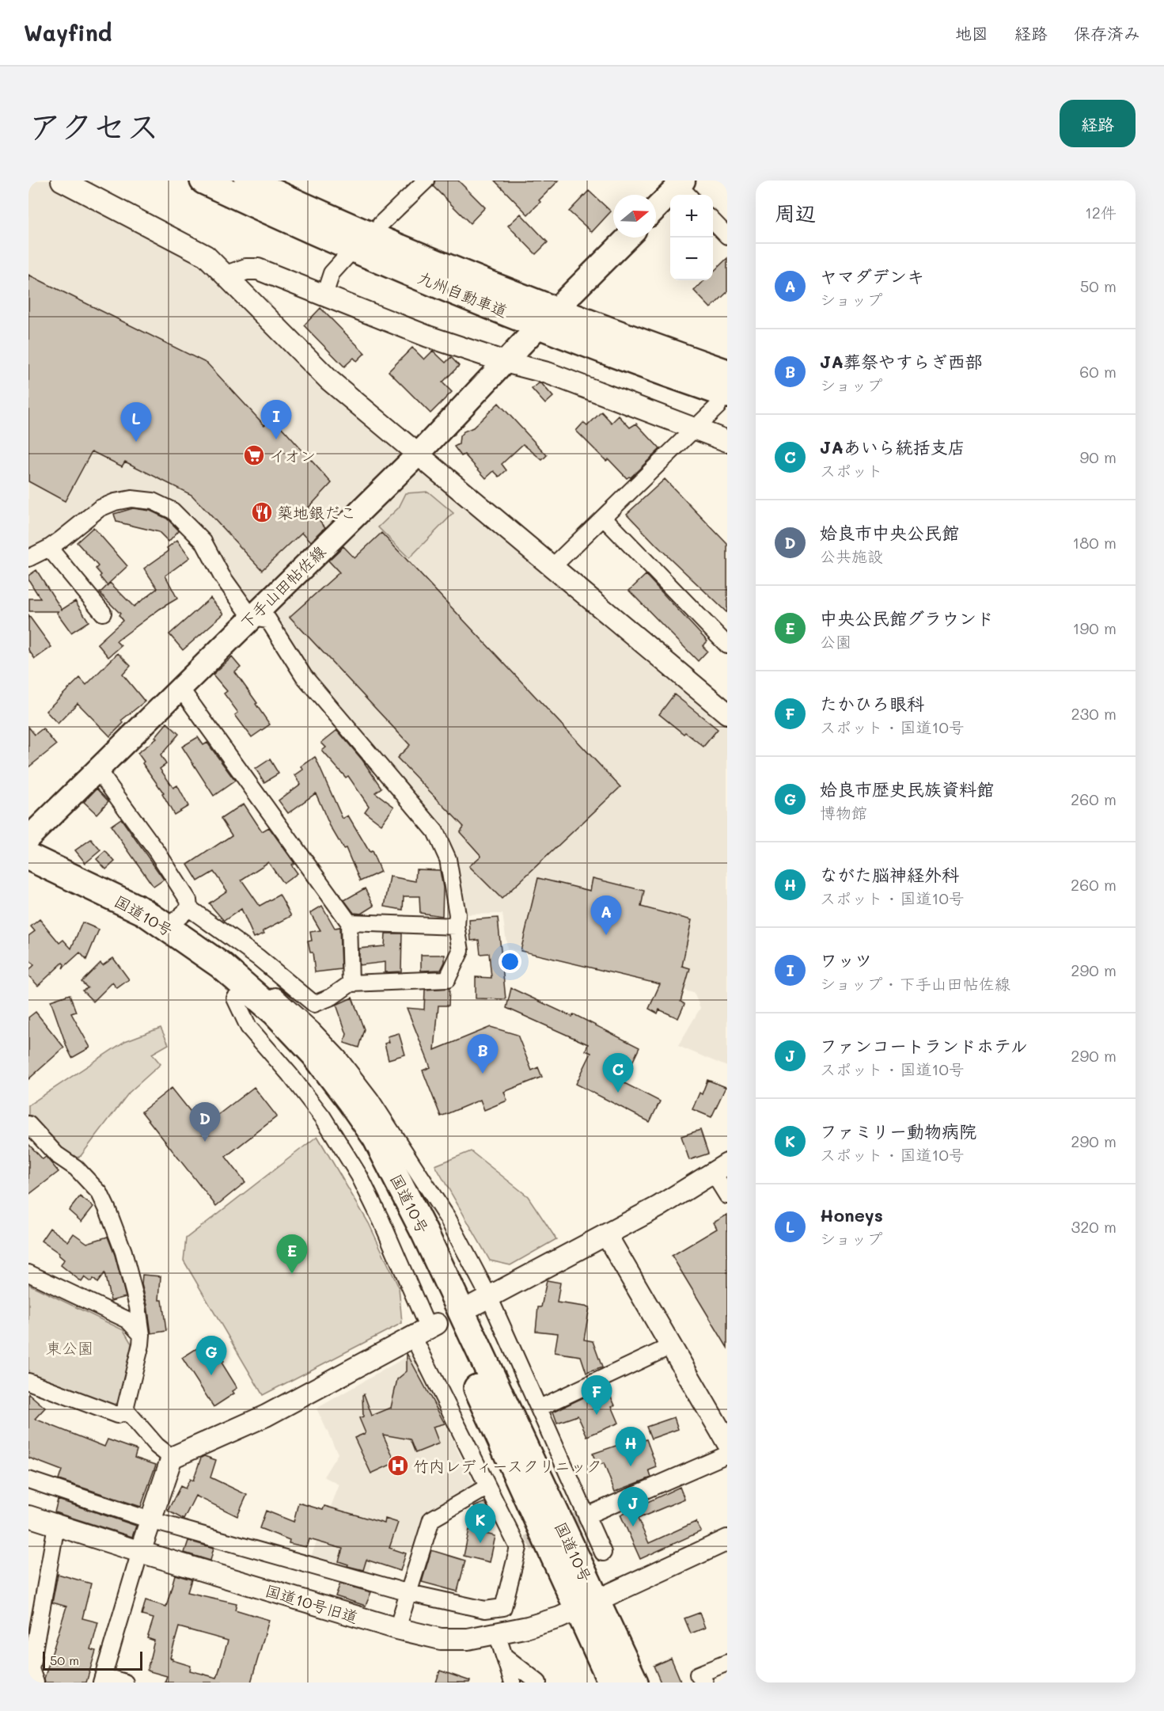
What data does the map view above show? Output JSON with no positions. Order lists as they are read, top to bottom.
{
  "streets": {
    "highway": ["九州自動車道", "国道10号"],
    "main road": ["下手山田帖佐線"],
    "street": ["国道10号旧道"]
  },
  "crossings": [
    ["国道10号", "国道10号旧道"]
  ],
  "parks": ["東公園"],
  "places": {
    "supermarket": ["イオン"],
    "restaurant": ["築地銀だこ"],
    "hospital": ["竹内レディースクリニック"]
  },
  "scale_bar": "50 m",
  "north": "right",
  "page": {
    "header": "Wayfind",
    "nav": ["地図", "経路", "保存済み"],
    "title": "アクセス",
    "buttons": "経路",
    "heading": ["周辺", "12件"],
    "map_buttons": ["+", "−"],
    "list": [
      {
        "mark": "A",
        "name": "ヤマダデンキ",
        "note": "ショップ",
        "value": "50 m"
      },
      {
        "mark": "B",
        "name": "JA葬祭やすらぎ西部",
        "note": "ショップ",
        "value": "60 m"
      },
      {
        "mark": "C",
        "name": "JAあいら統括支店",
        "note": "スポット",
        "value": "90 m"
      },
      {
        "mark": "D",
        "name": "姶良市中央公民館",
        "note": "公共施設",
        "value": "180 m"
      },
      {
        "mark": "E",
        "name": "中央公民館グラウンド",
        "note": "公園",
        "value": "190 m"
      },
      {
        "mark": "F",
        "name": "たかひろ眼科",
        "note": "スポット · 国道10号",
        "value": "230 m"
      },
      {
        "mark": "G",
        "name": "姶良市歴史民族資料館",
        "note": "博物館",
        "value": "260 m"
      },
      {
        "mark": "H",
        "name": "ながた脳神経外科",
        "note": "スポット · 国道10号",
        "value": "260 m"
      },
      {
        "mark": "I",
        "name": "ワッツ",
        "note": "ショップ · 下手山田帖佐線",
        "value": "290 m"
      },
      {
        "mark": "J",
        "name": "ファンコートランドホテル",
        "note": "スポット · 国道10号",
        "value": "290 m"
      },
      {
        "mark": "K",
        "name": "ファミリー動物病院",
        "note": "スポット · 国道10号",
        "value": "290 m"
      },
      {
        "mark": "L",
        "name": "Honeys",
        "note": "ショップ",
        "value": "320 m"
      }
    ],
    "pins": [
      "I",
      "L",
      "A",
      "B",
      "C",
      "D",
      "E",
      "G",
      "F",
      "H",
      "J",
      "K"
    ],
    "scale": "50 m"
  }
}
